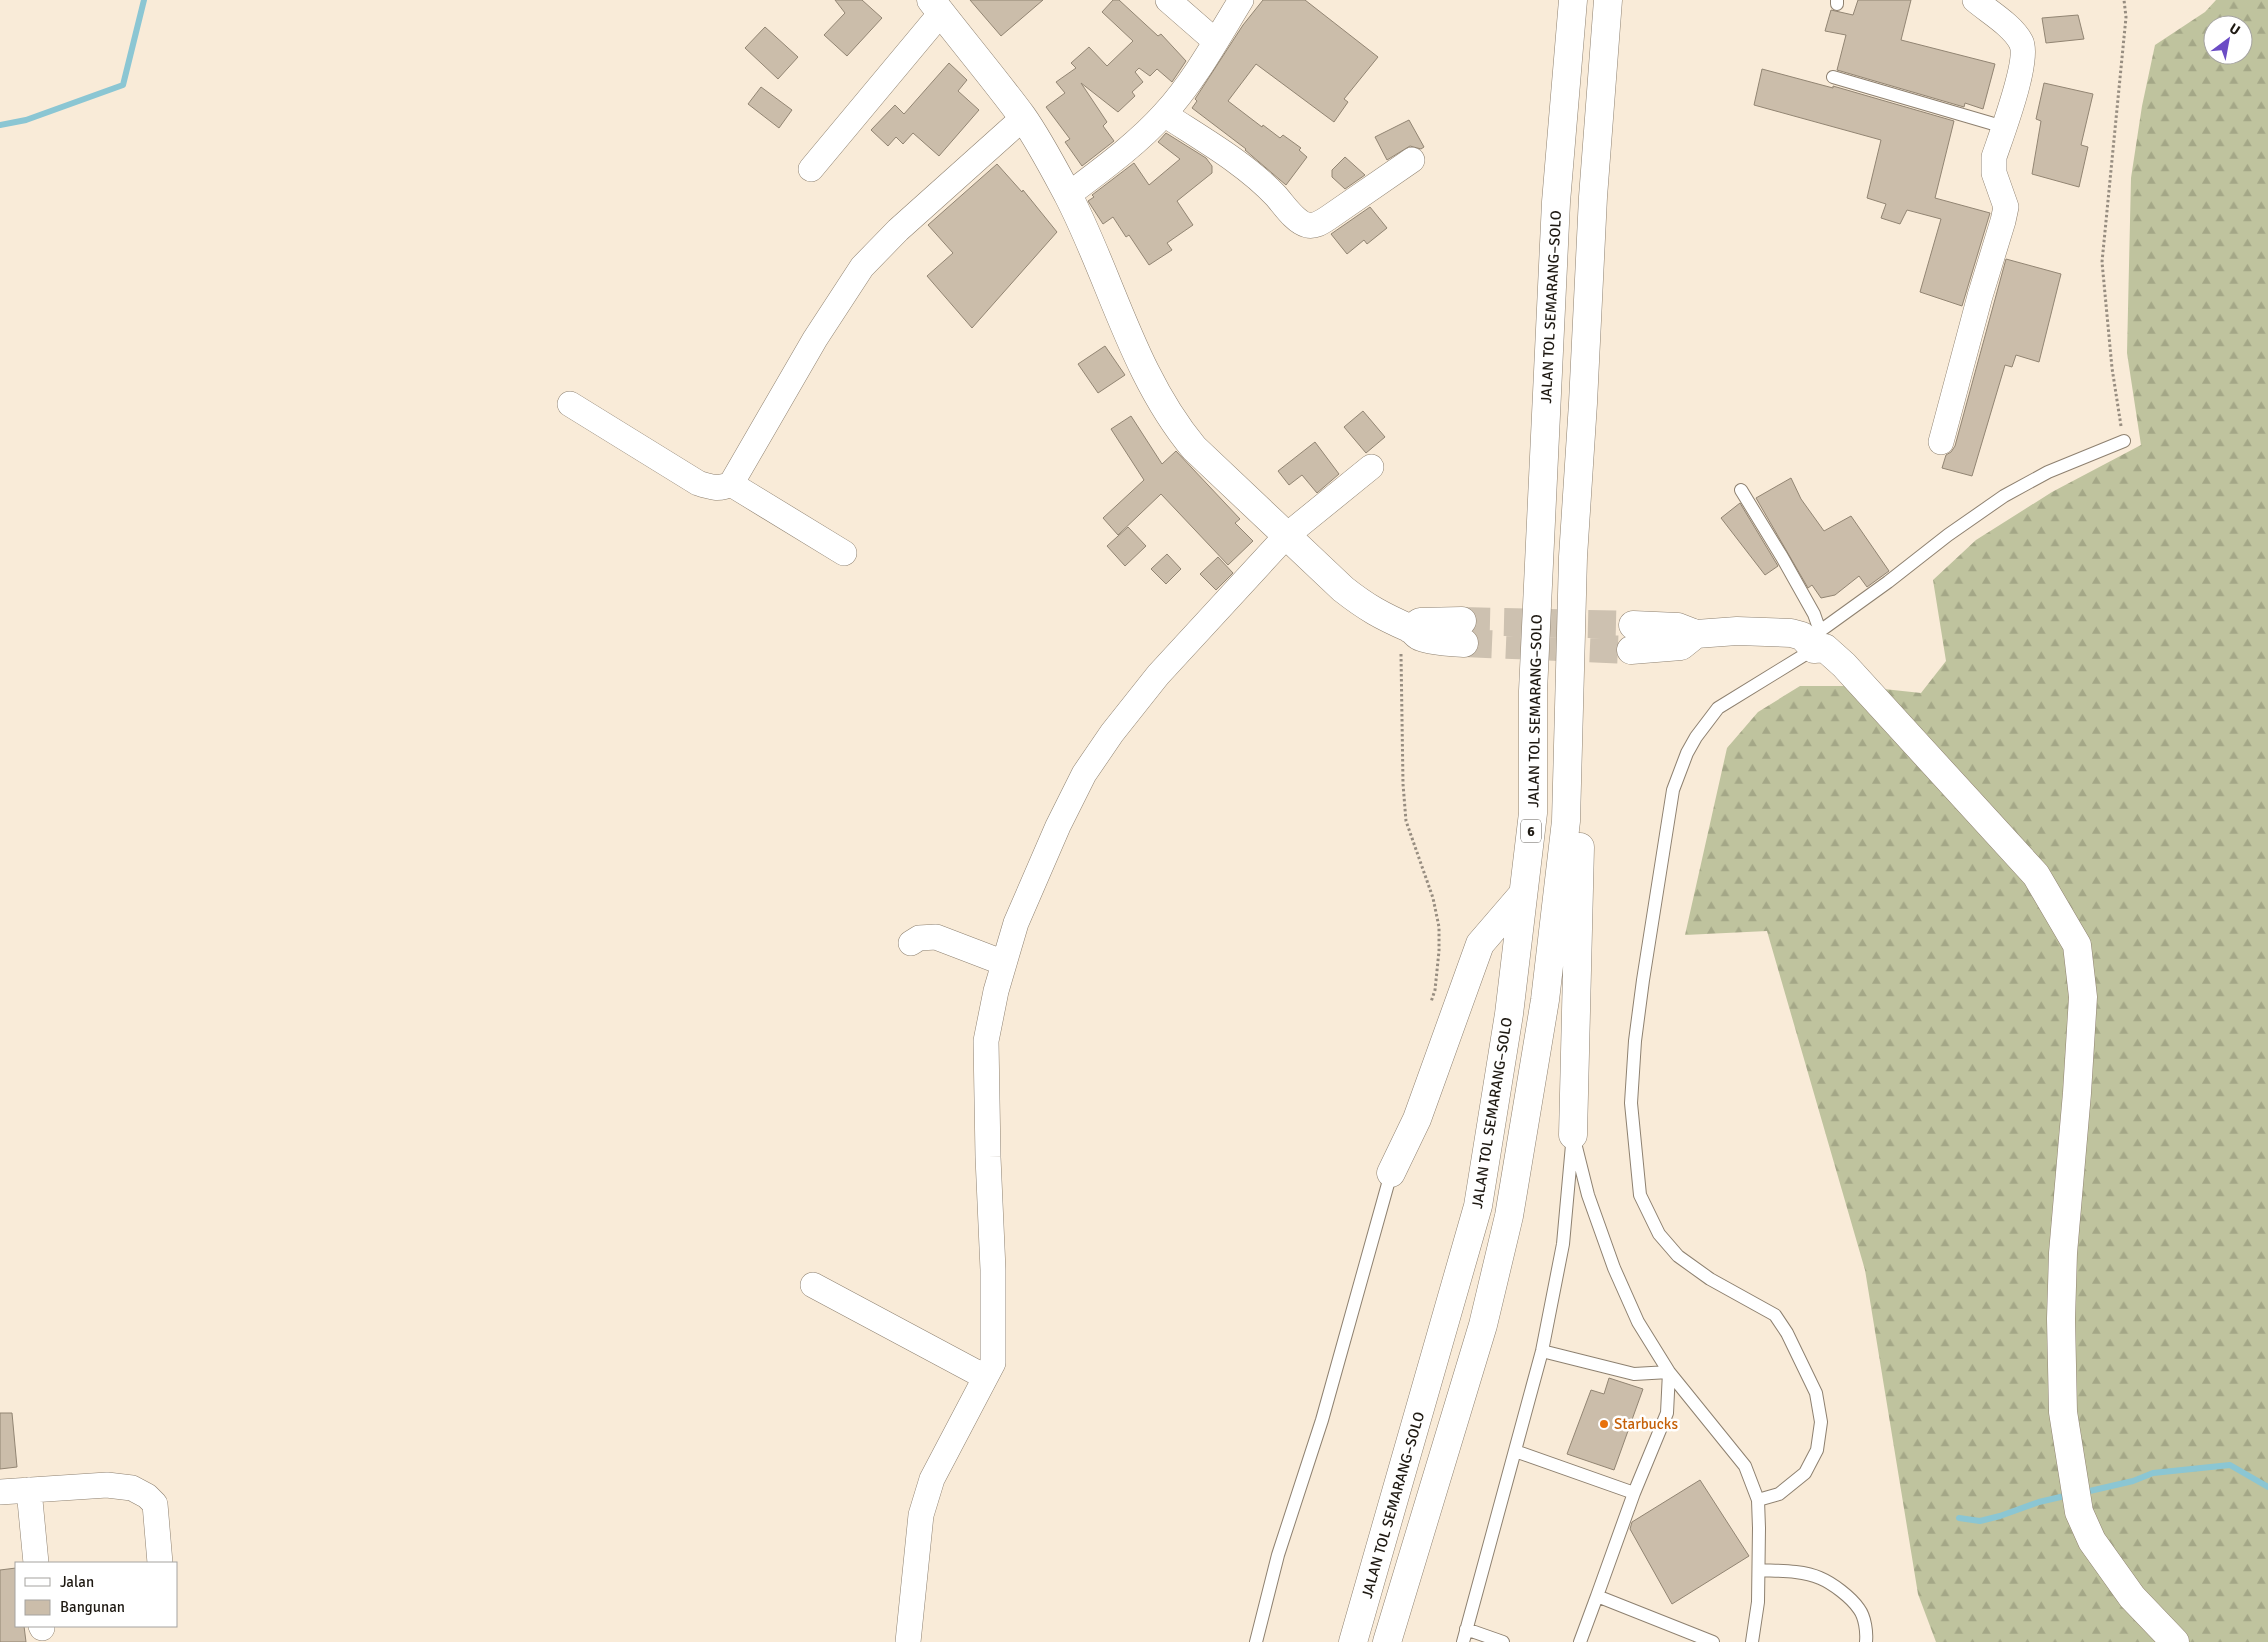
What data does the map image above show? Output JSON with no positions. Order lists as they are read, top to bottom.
{
  "streets": {
    "main road": ["JALAN TOL SEMARANG–SOLO", "6"]
  },
  "places": ["Starbucks"],
  "legend": ["Jalan", "Bangunan"],
  "north": "top right"
}
